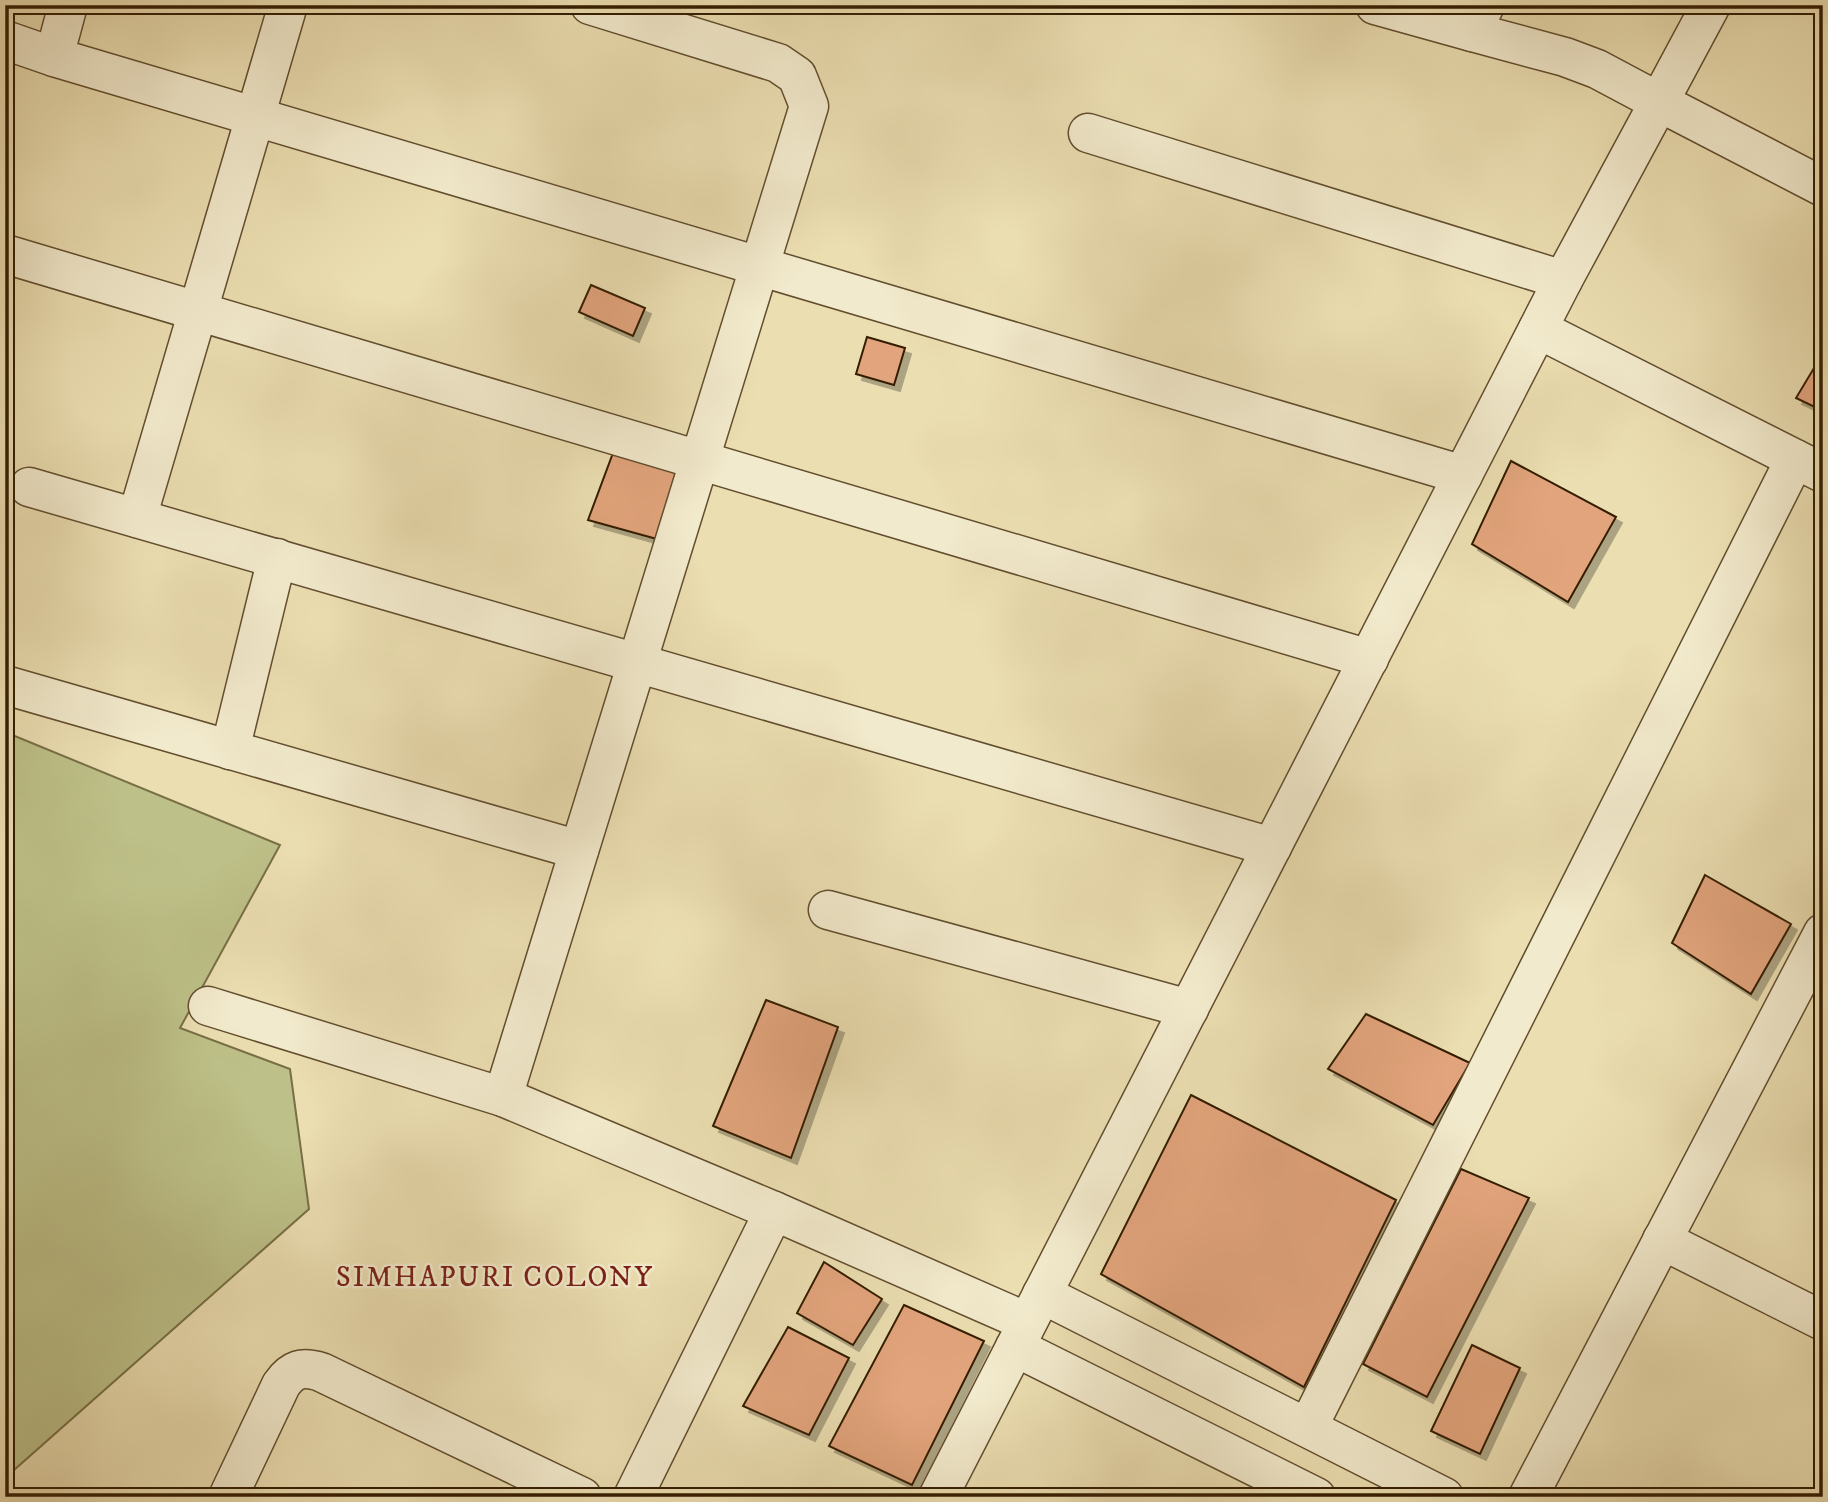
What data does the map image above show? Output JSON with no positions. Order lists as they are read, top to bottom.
{
  "districts": ["SIMHAPURI COLONY"]
}
